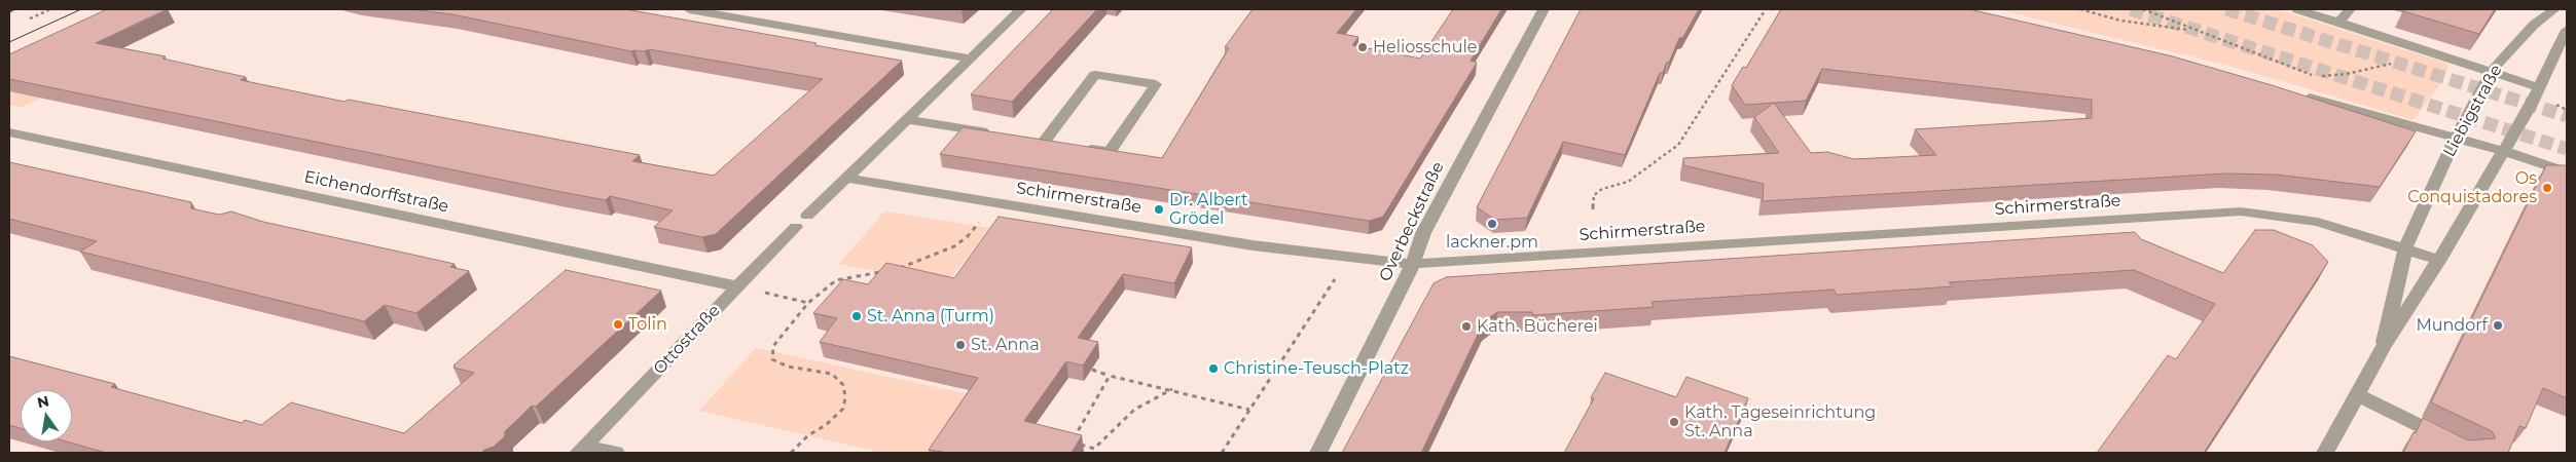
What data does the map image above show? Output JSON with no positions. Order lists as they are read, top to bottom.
{
  "streets": {
    "street": [
      "Liebigstraße",
      "Eichendorffstraße",
      "Schirmerstraße",
      "Overbeckstraße",
      "Ottostraße"
    ]
  },
  "crossings": [
    ["Liebigstraße", "Schirmerstraße"],
    ["Eichendorffstraße", "Ottostraße"],
    ["Schirmerstraße", "Overbeckstraße"],
    ["Schirmerstraße", "Ottostraße"]
  ],
  "places": [
    "Heliosschule",
    "Os Conquistadores",
    "Dr. Albert Grödel",
    "lackner.pm",
    "St. Anna (Turm)",
    "Tolin",
    "Mundorf",
    "Kath. Bücherei",
    "St. Anna",
    "Christine-Teusch-Platz",
    "Kath. Tageseinrichtung St. Anna"
  ],
  "north": "top"
}
